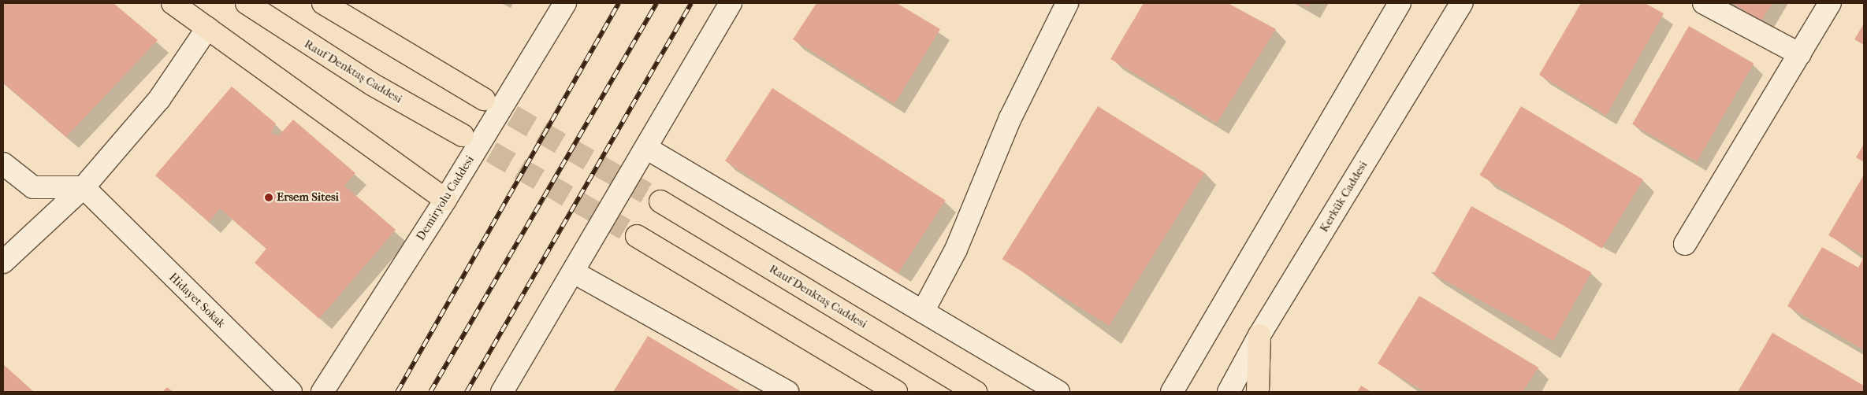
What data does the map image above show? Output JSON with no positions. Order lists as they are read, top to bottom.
{
  "streets": {
    "main road": ["Rauf Denktaş Caddesi"],
    "street": ["Kerkük Caddesi", "Demiryolu Caddesi", "Hidayet Sokak"]
  },
  "places": ["Ersem Sitesi"]
}
